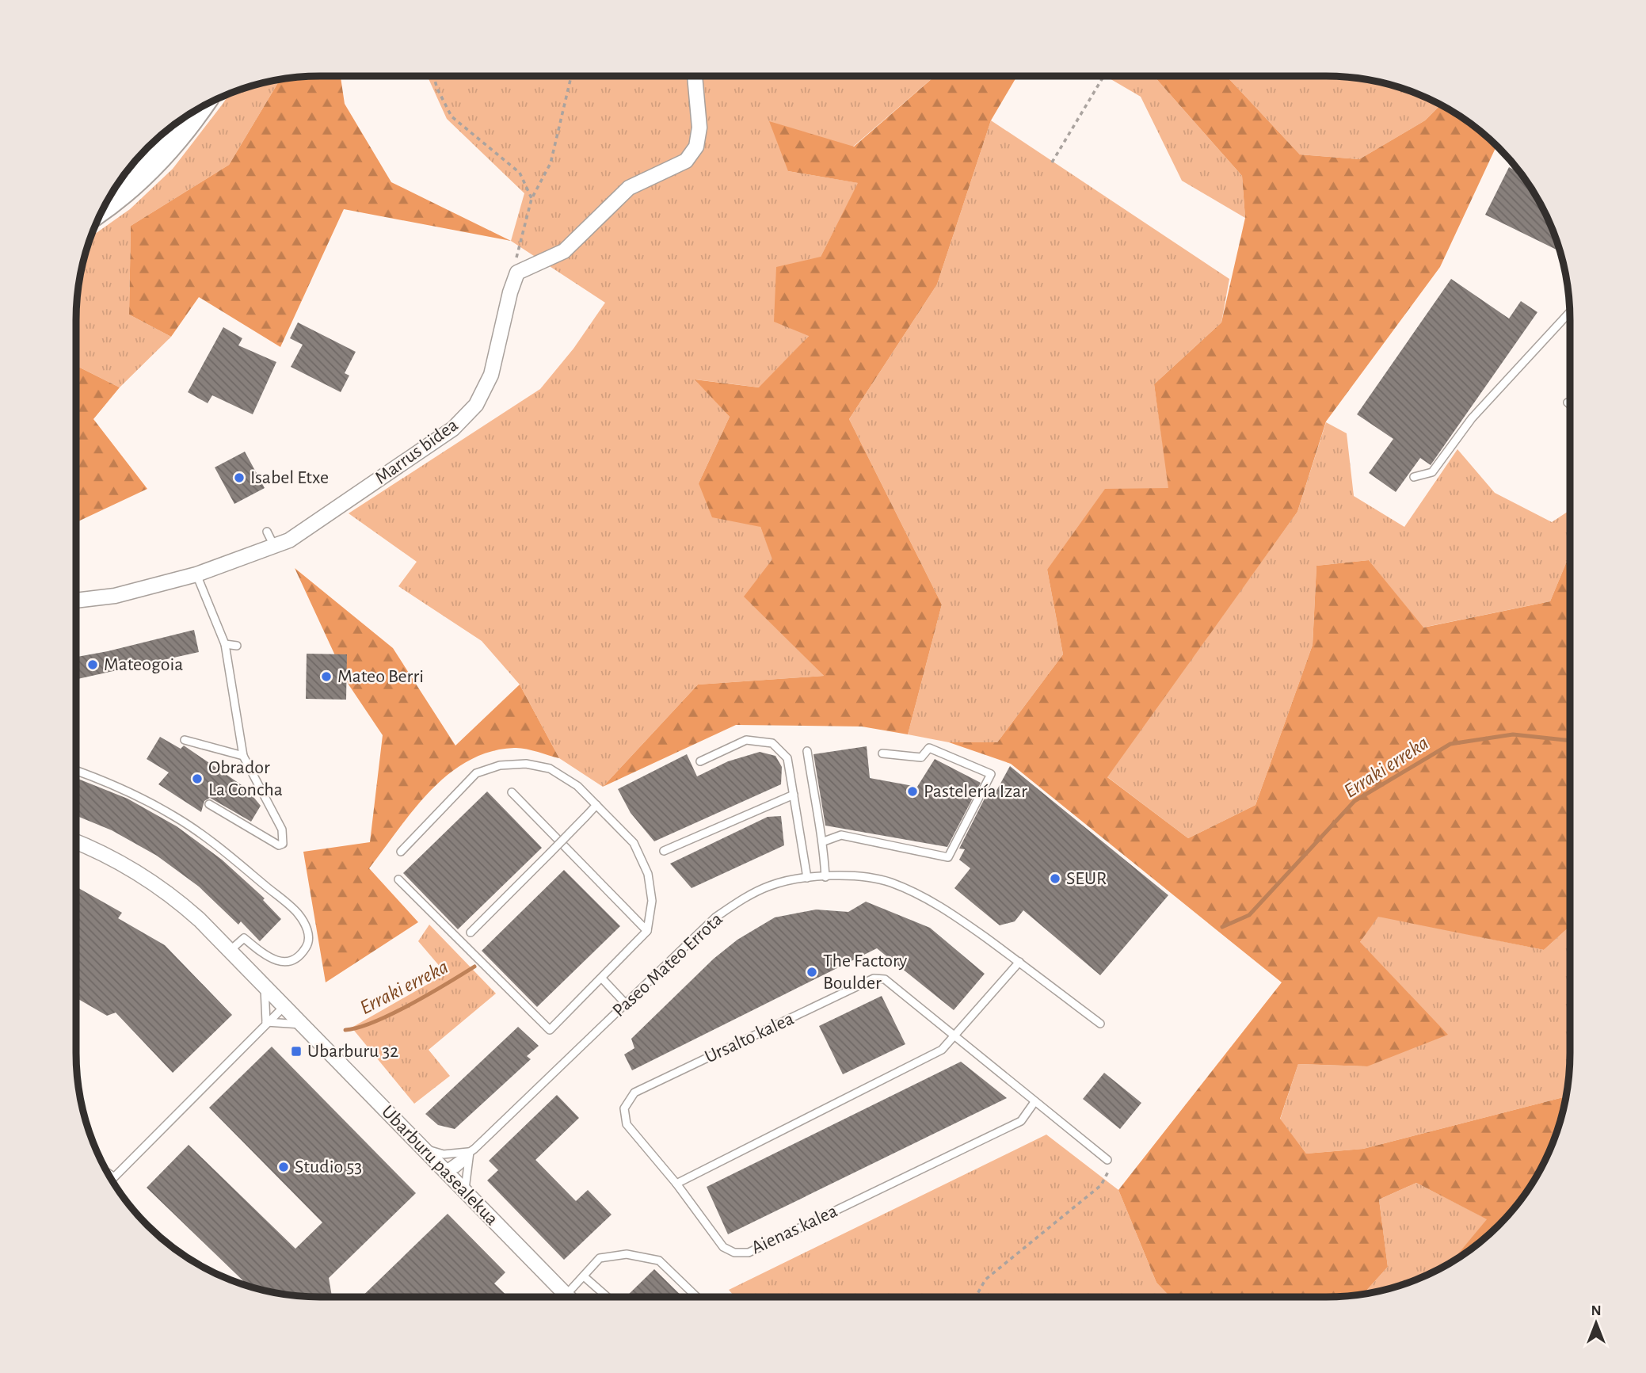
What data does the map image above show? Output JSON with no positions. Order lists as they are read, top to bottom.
{
  "streets": {
    "street": ["Marrus bidea", "Ubarburu pasealekua"],
    "lane": ["Paseo Mateo Errota", "Ursalto kalea", "Aienas kalea"]
  },
  "crossings": [
    ["Paseo Mateo Errota", "Ubarburu pasealekua"],
    ["Ursalto kalea", "Aienas kalea"]
  ],
  "water": ["Erraki erreka"],
  "places": {
    "other": [
      "Isabel Etxe",
      "Mateogoia",
      "Mateo Berri",
      "Obrador La Concha",
      "Pastelería Izar",
      "SEUR",
      "The Factory Boulder",
      "Studio 53"
    ],
    "transit": ["Ubarburu 32"]
  },
  "north": "top"
}
